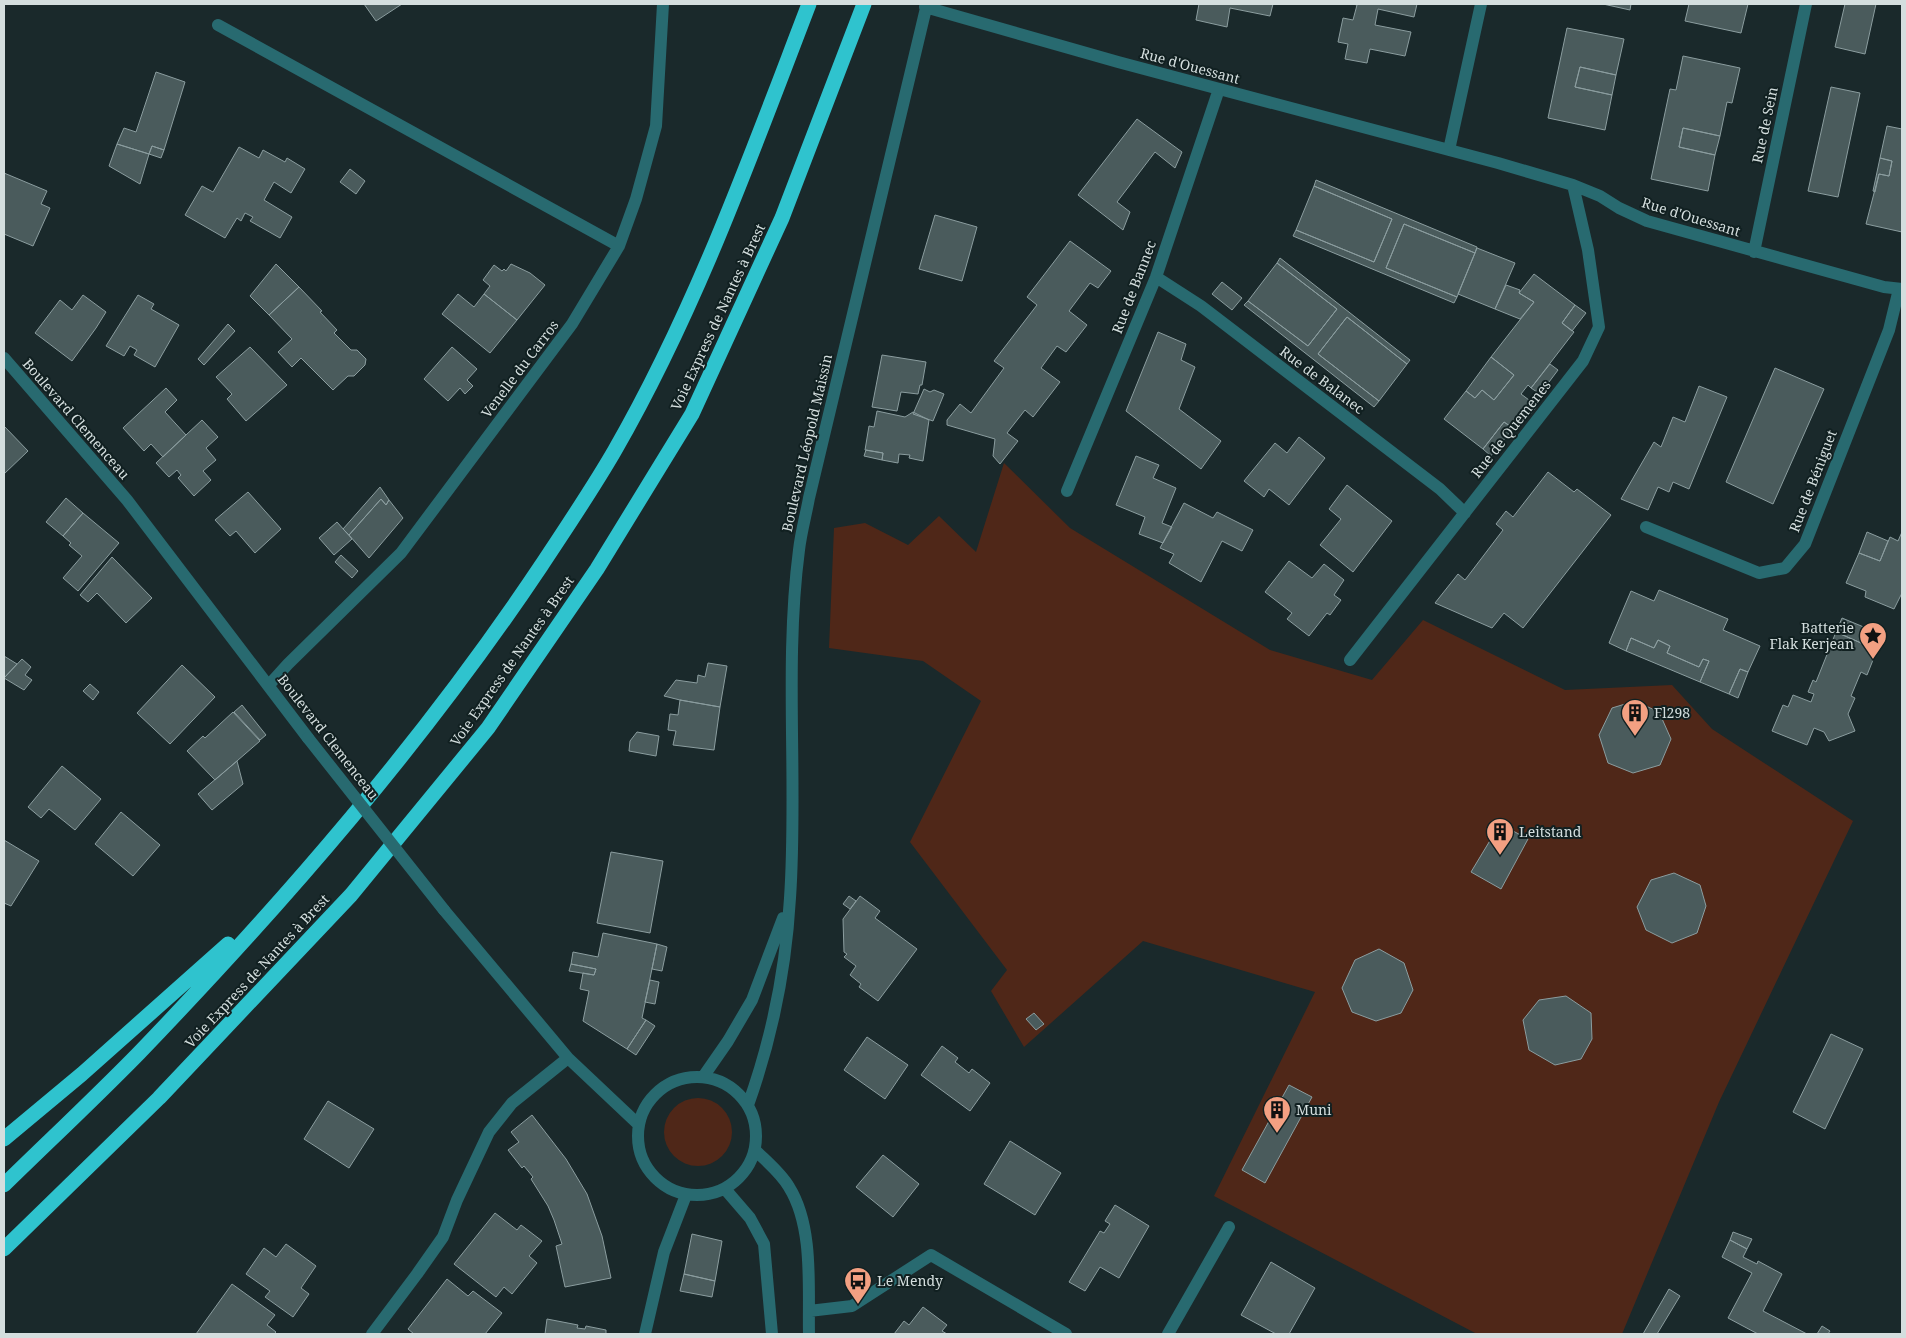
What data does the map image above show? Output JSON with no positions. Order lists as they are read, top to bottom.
{
  "streets": {
    "highway": ["Voie Express de Nantes à Brest"],
    "street": [
      "Rue d'Ouessant",
      "Rue de Sein",
      "Rue de Bannec",
      "Venelle du Carros",
      "Rue de Balanec",
      "Boulevard Clemenceau",
      "Rue de Quemenes",
      "Boulevard Léopold Maissin",
      "Rue de Béniguet"
    ]
  },
  "crossings": [
    ["Rue d'Ouessant", "Rue de Sein"],
    ["Rue d'Ouessant", "Rue de Bannec"],
    ["Rue d'Ouessant", "Rue de Quemenes"],
    ["Rue d'Ouessant", "Boulevard Léopold Maissin"],
    ["Rue d'Ouessant", "Rue de Béniguet"],
    ["Rue de Bannec", "Rue de Balanec"],
    ["Venelle du Carros", "Boulevard Clemenceau"],
    ["Rue de Balanec", "Rue de Quemenes"],
    ["Boulevard Clemenceau", "Boulevard Léopold Maissin"]
  ],
  "places": {
    "place": ["Batterie Flak Kerjean"],
    "building": ["Fl298", "Leitstand", "Muni"],
    "bus stop": ["Le Mendy"]
  }
}
